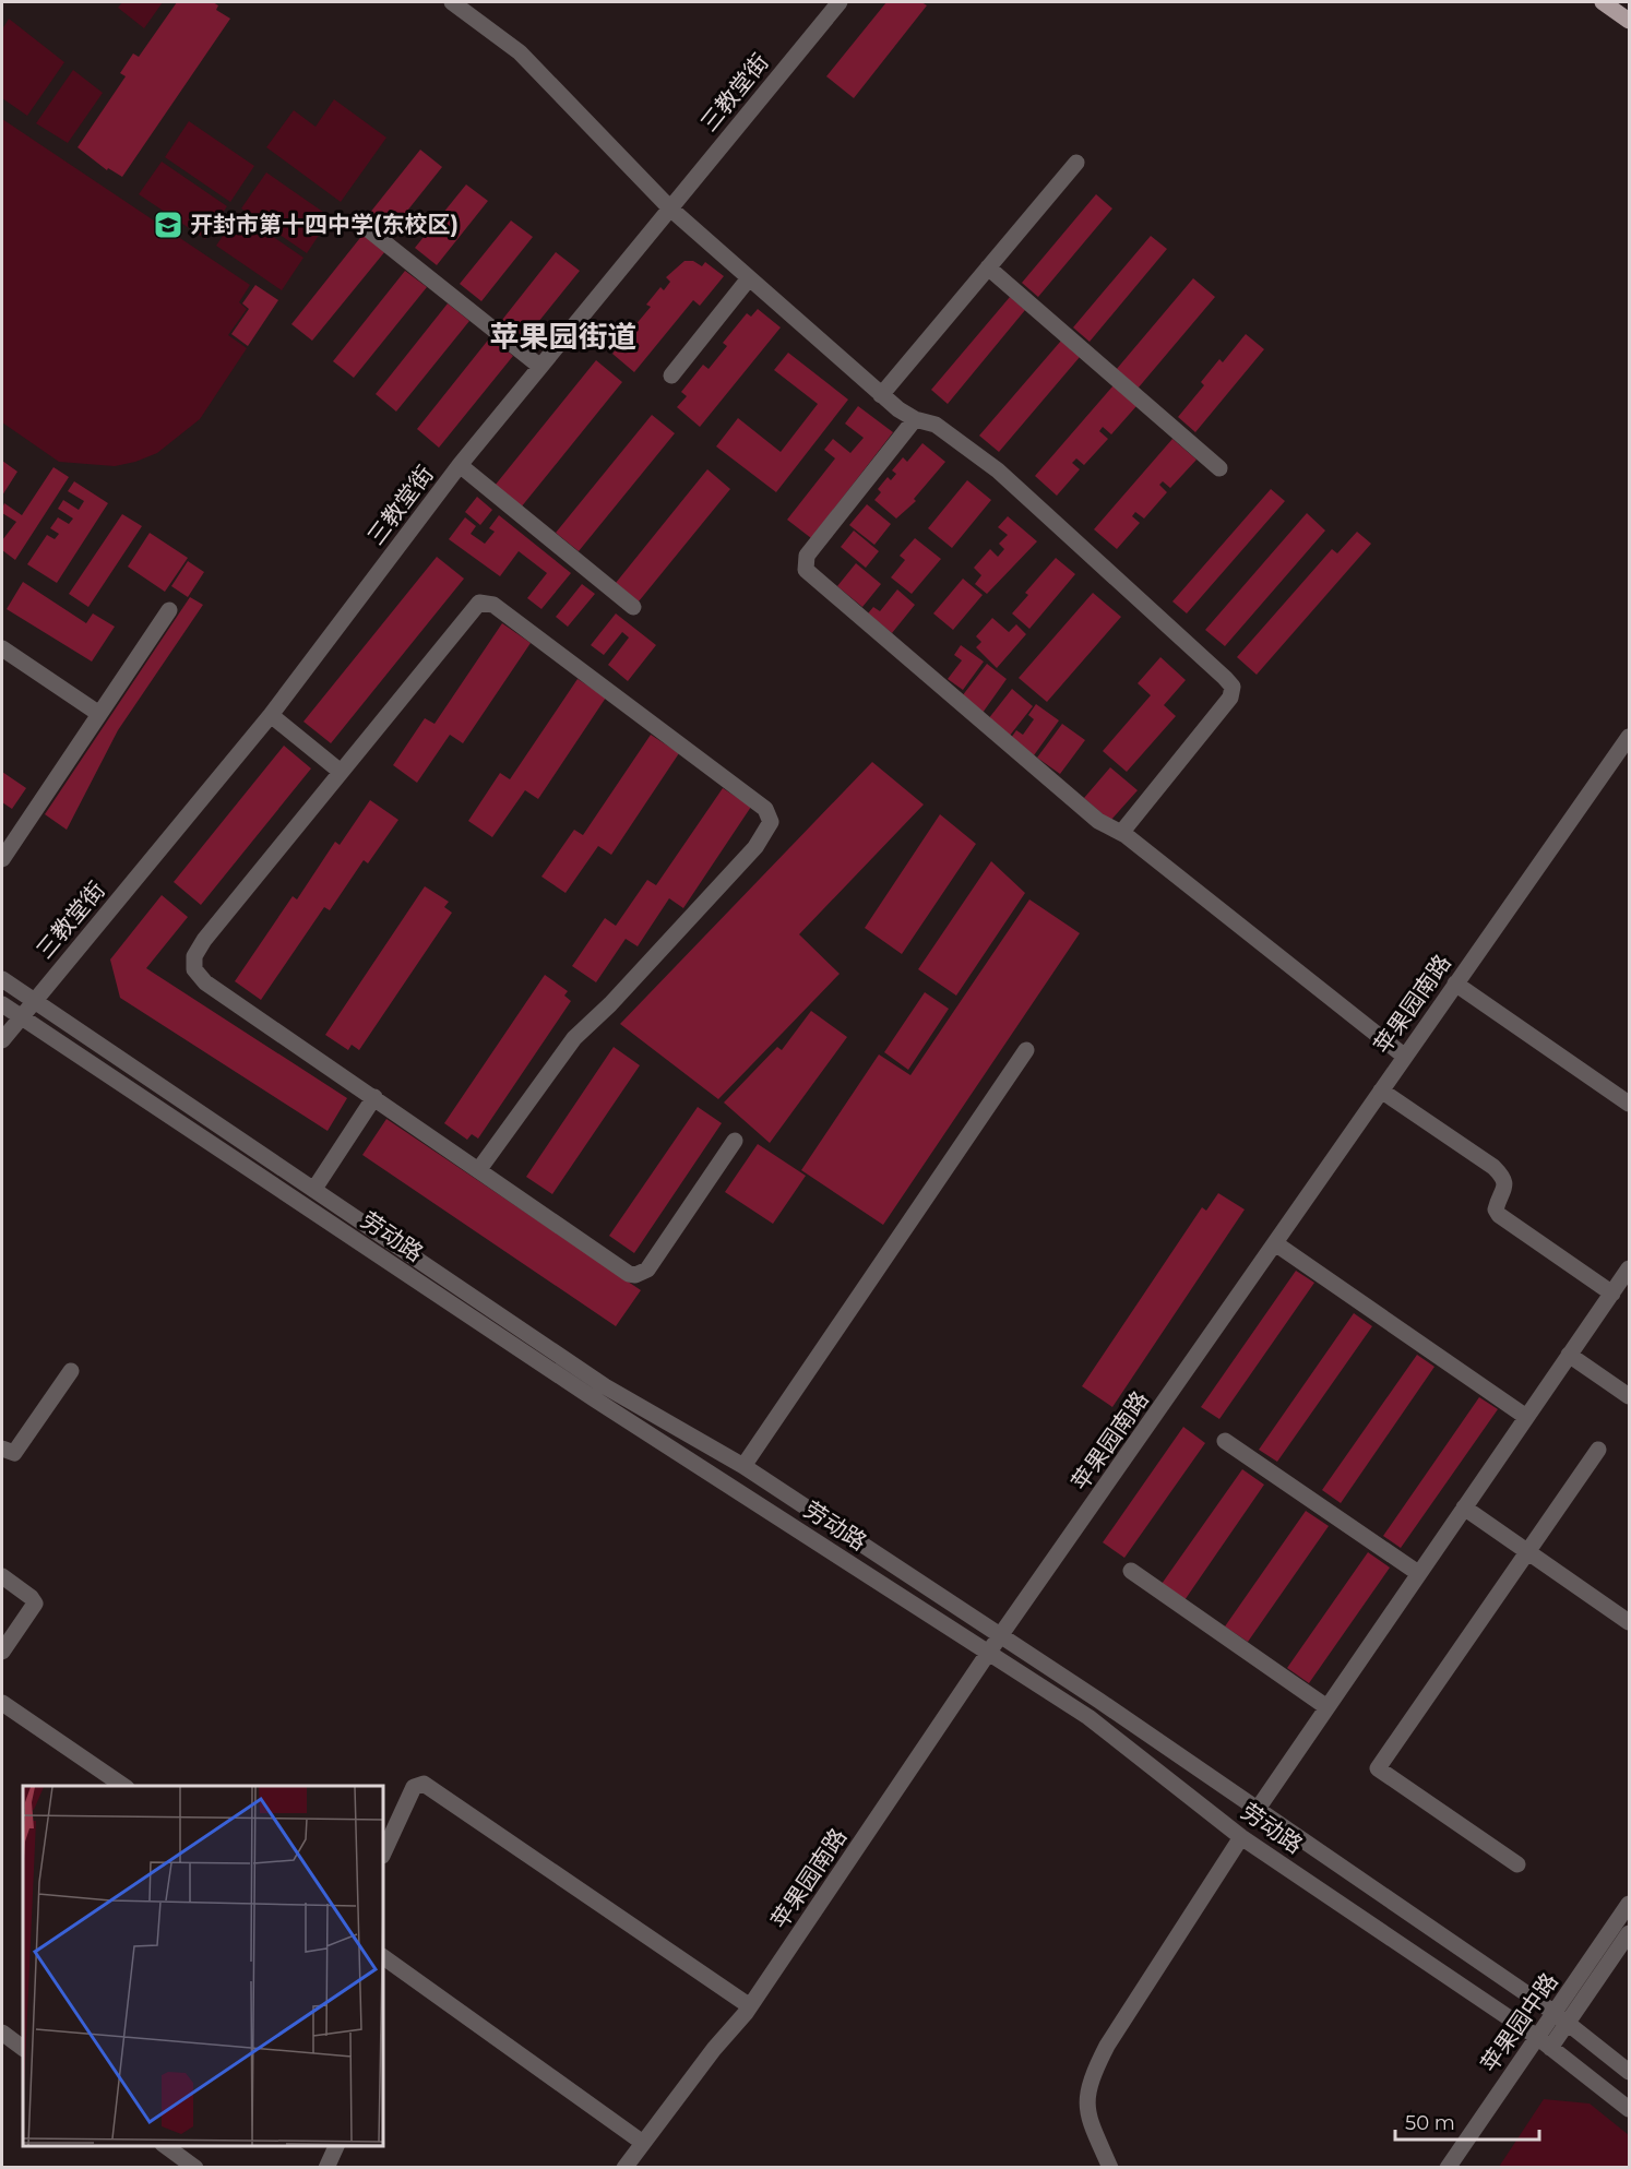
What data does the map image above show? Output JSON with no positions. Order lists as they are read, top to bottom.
{
  "streets": {
    "street": [
      "三教堂街",
      "苹果园南路",
      "劳动路",
      "苹果园中路"
    ]
  },
  "crossings": [
    ["三教堂街", "劳动路"],
    ["苹果园南路", "劳动路"],
    ["劳动路", "苹果园中路"]
  ],
  "districts": ["苹果园街道"],
  "places": {
    "school or university": ["开封市第十四中学(东校区)"]
  },
  "scale_bar": "50 m"
}
